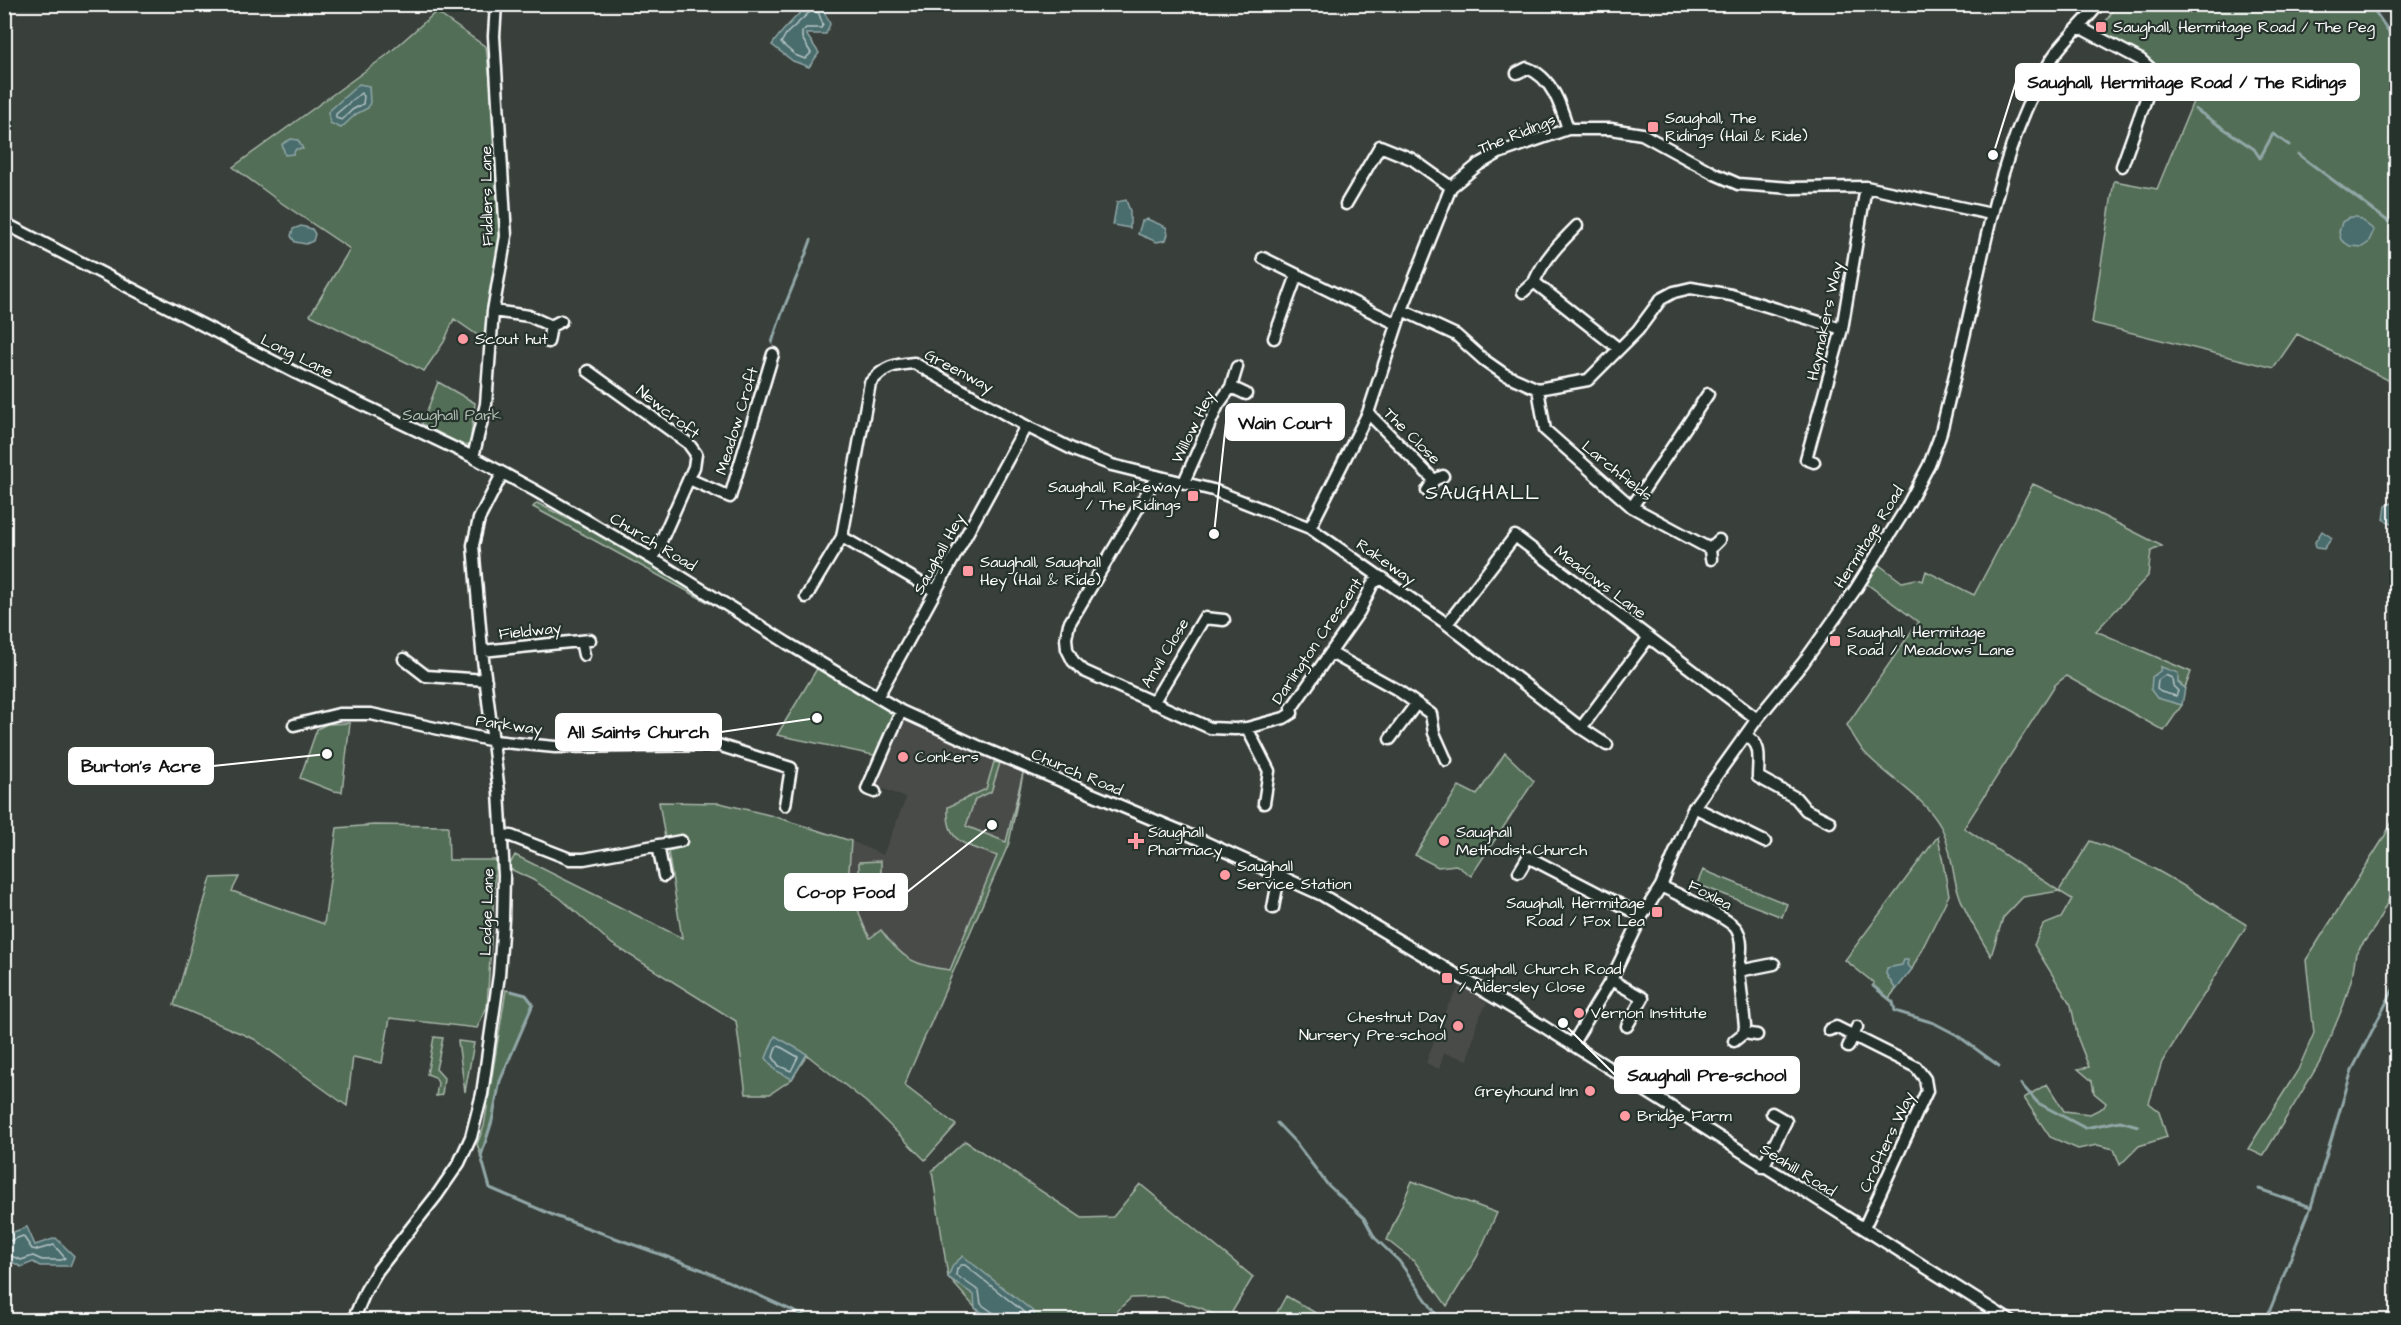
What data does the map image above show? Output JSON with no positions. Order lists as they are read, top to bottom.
{
  "streets": {
    "street": [
      "The Ridings",
      "Fiddlers Lane",
      "Haymakers Way",
      "Long Lane",
      "Greenway",
      "Newcroft",
      "Meadow Croft",
      "Willow Hey",
      "The Close",
      "Larchfields",
      "Hermitage Road",
      "Church Road",
      "Saughall Hey",
      "Rakeway",
      "Meadows Lane",
      "Fieldway",
      "Darlington Crescent",
      "Anvil Close",
      "Parkway",
      "Foxlea",
      "Lodge Lane",
      "Crofters Way",
      "Seahill Road"
    ]
  },
  "crossings": [
    ["The Ridings", "Haymakers Way"],
    ["The Ridings", "The Close"],
    ["The Ridings", "Hermitage Road"],
    ["The Ridings", "Rakeway"],
    ["Fiddlers Lane", "Long Lane"],
    ["Long Lane", "Church Road"],
    ["Long Lane", "Lodge Lane"],
    ["Greenway", "Saughall Hey"],
    ["Greenway", "Rakeway"],
    ["Greenway", "Darlington Crescent"],
    ["Newcroft", "Meadow Croft"],
    ["Newcroft", "Church Road"],
    ["Willow Hey", "Rakeway"],
    ["Hermitage Road", "Church Road"],
    ["Hermitage Road", "Meadows Lane"],
    ["Hermitage Road", "Foxlea"],
    ["Hermitage Road", "Seahill Road"],
    ["Church Road", "Saughall Hey"],
    ["Church Road", "Seahill Road"],
    ["Rakeway", "Meadows Lane"],
    ["Rakeway", "Darlington Crescent"],
    ["Fieldway", "Lodge Lane"],
    ["Darlington Crescent", "Anvil Close"],
    ["Parkway", "Lodge Lane"],
    ["Crofters Way", "Seahill Road"]
  ],
  "districts": ["SAUGHALL"],
  "parks": ["Saughall Park"],
  "places": {
    "transit": [
      "Saughall, Hermitage Road / The Peg",
      "Saughall, The Ridings (Hail & Ride)",
      "Saughall, Rakeway / The Ridings",
      "Saughall, Saughall Hey (Hail & Ride)",
      "Saughall, Hermitage Road / Meadows Lane",
      "Saughall, Hermitage Road / Fox Lea",
      "Saughall, Church Road / Aldersley Close"
    ],
    "other": [
      "Saughall, Hermitage Road / The Ridings",
      "Scout hut",
      "Wain Court",
      "All Saints Church",
      "Burton’s Acre",
      "Conkers",
      "Co-op Food",
      "Saughall Methodist Church",
      "Saughall Service Station",
      "Vernon Institute",
      "Saughall Pre-school",
      "Chestnut Day Nursery Pre-school",
      "Greyhound Inn",
      "Bridge Farm"
    ],
    "health": ["Saughall Pharmacy"]
  }
}
